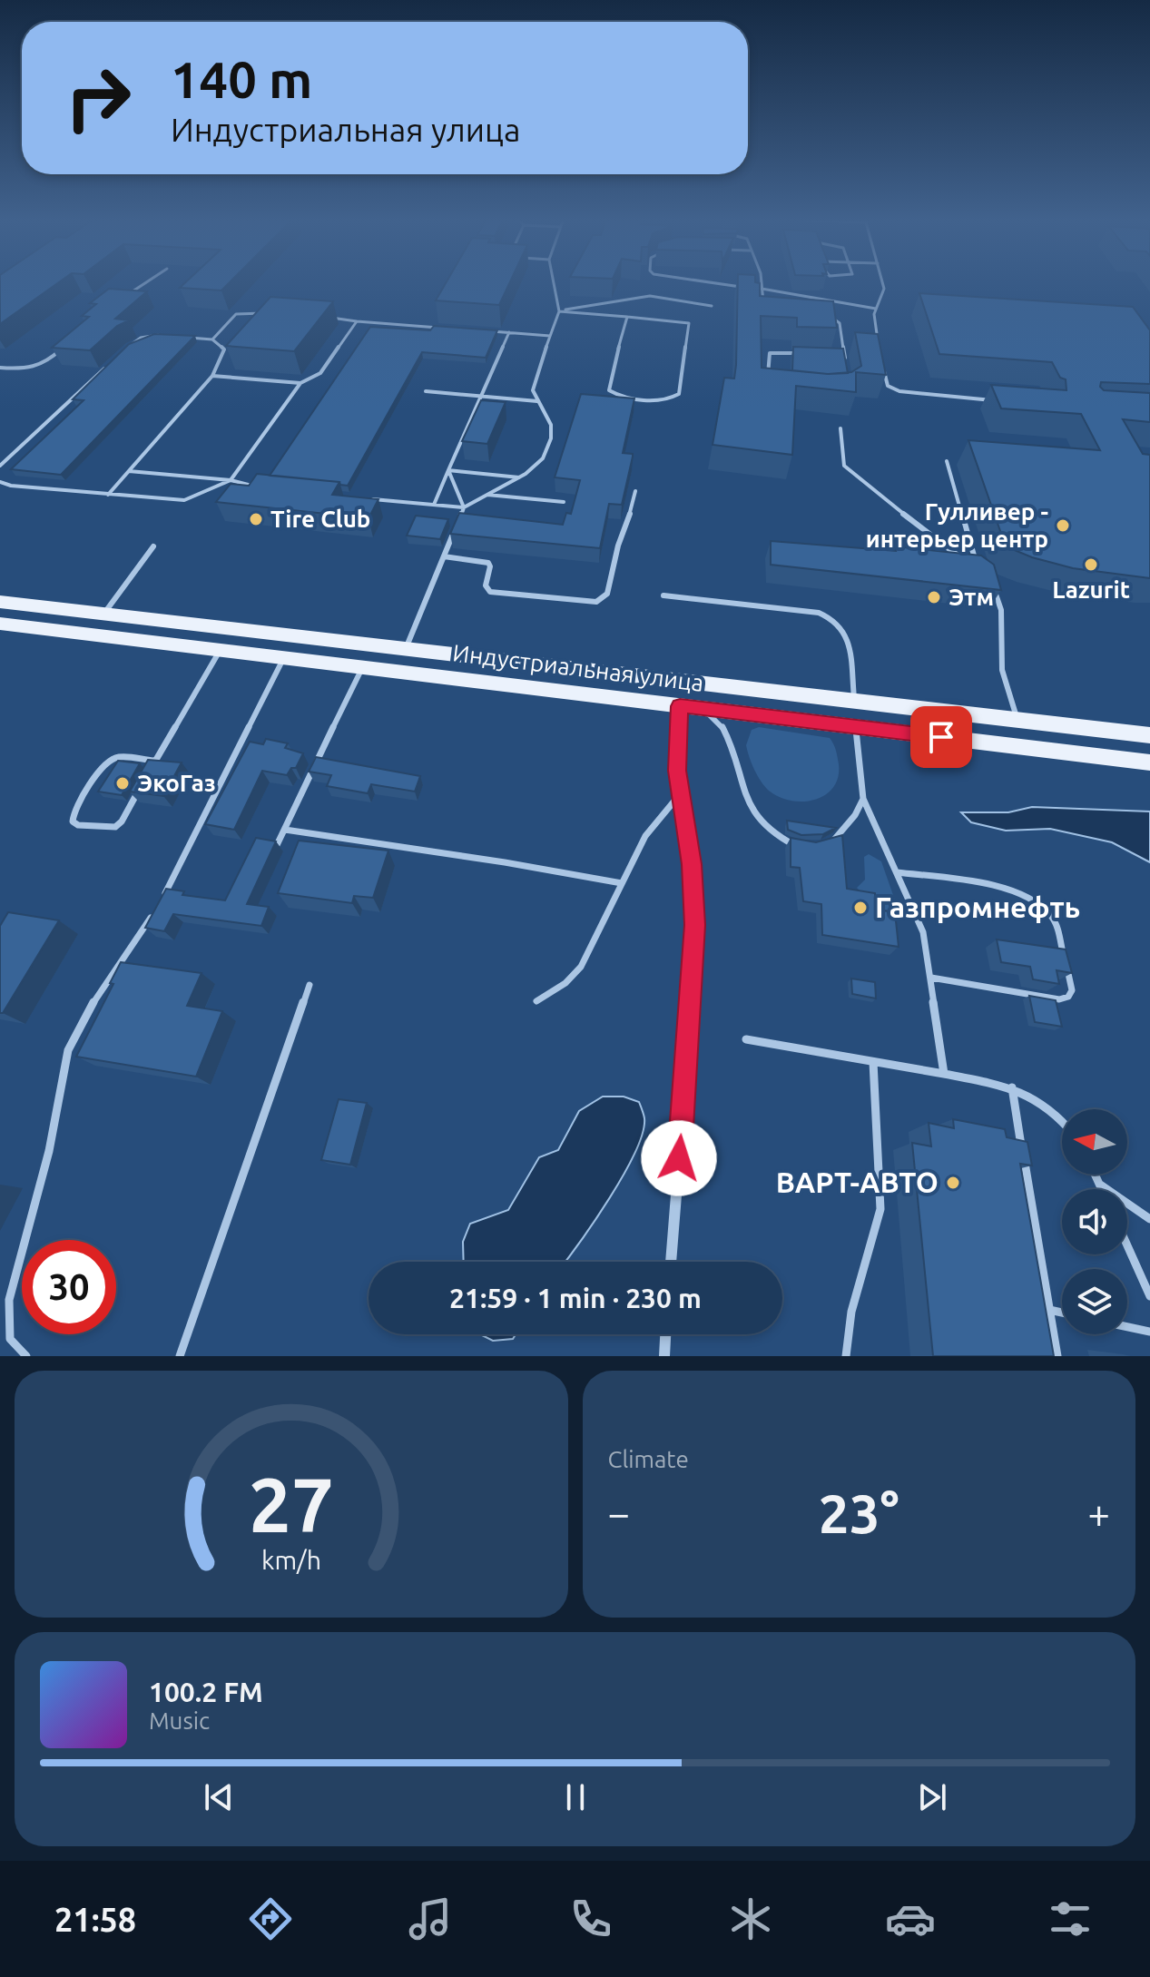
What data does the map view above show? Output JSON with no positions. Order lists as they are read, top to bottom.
{
  "streets": {
    "main road": ["Индустриальная улица"]
  },
  "places": [
    "Tire Club",
    "Гулливер - интерьер центр",
    "Lazurit",
    "Этм",
    "ЭкоГаз",
    "Газпромнефть",
    "ВАРТ-АВТО"
  ],
  "north": "left",
  "page": {
    "turn": ["140 m", "Индустриальная улица"],
    "limit": "30",
    "trip": "21:59 · 1 min · 230 m",
    "tile": "Climate",
    "heat": ["−", "23°", "+"],
    "song": ["100.2 FM", "Music"],
    "tabs": "21:58",
    "gauge": ["27", "km/h"]
  }
}
